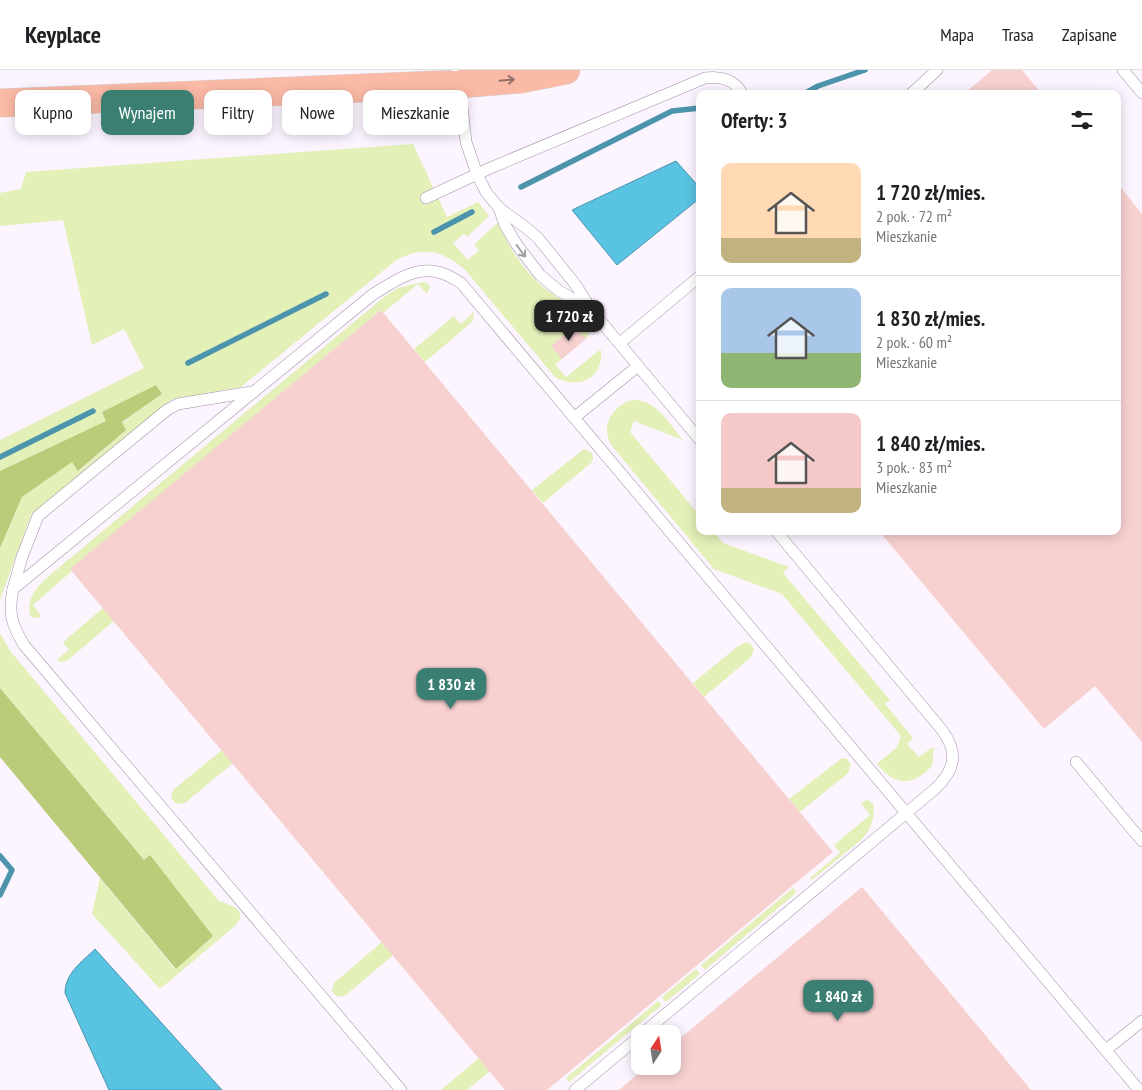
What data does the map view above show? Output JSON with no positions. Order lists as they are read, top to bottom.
{
  "north": "top",
  "page": {
    "header": "Keyplace",
    "nav": ["Mapa", "Trasa", "Zapisane"],
    "chip": [
      "Kupno",
      "Wynajem",
      "Filtry",
      "Nowe",
      "Mieszkanie"
    ],
    "heading": "Oferty: 3",
    "list": [
      {
        "name": "1 720 zł/mies.",
        "note": "2 pok. · 72 m² · Mieszkanie"
      },
      {
        "name": "1 830 zł/mies.",
        "note": "2 pok. · 60 m² · Mieszkanie"
      },
      {
        "name": "1 840 zł/mies.",
        "note": "3 pok. · 83 m² · Mieszkanie"
      }
    ],
    "price": ["1 720 zł", "1 830 zł", "1 840 zł"]
  }
}
